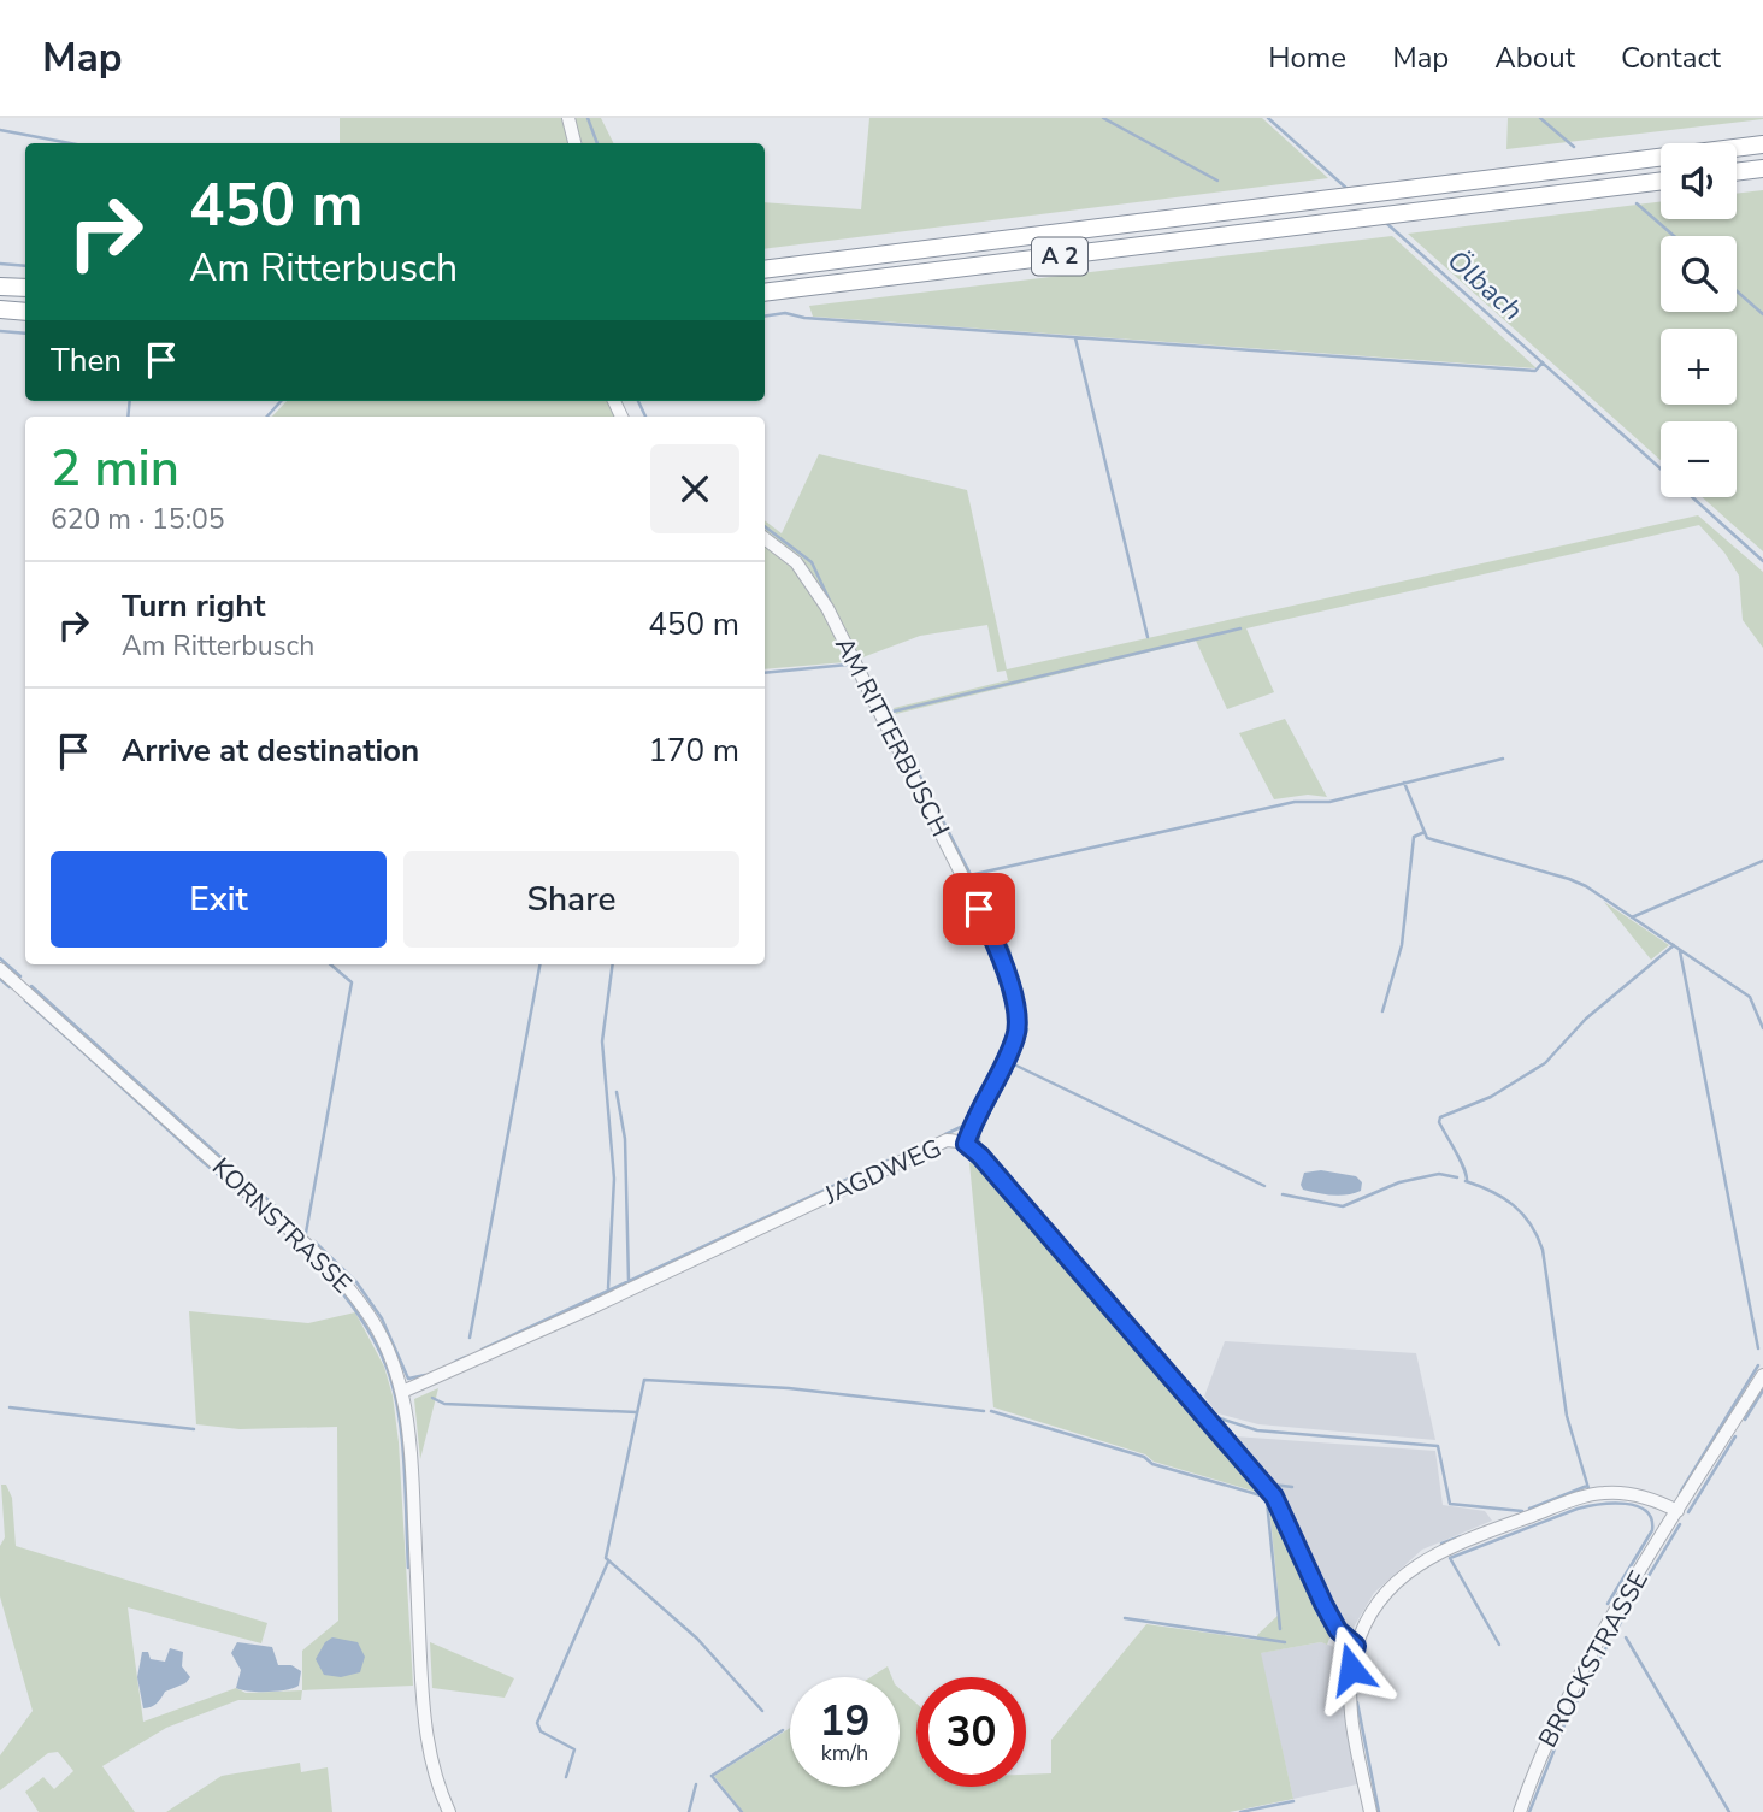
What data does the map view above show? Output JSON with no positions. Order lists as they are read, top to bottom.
{
  "streets": {
    "highway": ["A 2"],
    "street": [
      "AM RITTERBUSCH",
      "JAGDWEG",
      "KORNSTRASSE",
      "BROCKSTRASSE"
    ]
  },
  "crossings": [
    ["AM RITTERBUSCH", "JAGDWEG"],
    ["JAGDWEG", "KORNSTRASSE"]
  ],
  "water": ["Ölbach"],
  "page": {
    "header": "Map",
    "nav": [
      "Home",
      "Map",
      "About",
      "Contact"
    ],
    "map_buttons": ["+", "−"],
    "turn": ["450 m", "Am Ritterbusch"],
    "then": "Then",
    "heading": ["2 min", "620 m · 15:05"],
    "list": [
      {
        "name": "Turn right",
        "note": "Am Ritterbusch",
        "value": "450 m"
      },
      {
        "name": "Arrive at destination",
        "value": "170 m"
      }
    ],
    "buttons": ["Exit", "Share"],
    "speed": "19 km/h",
    "limit": "30"
  }
}
